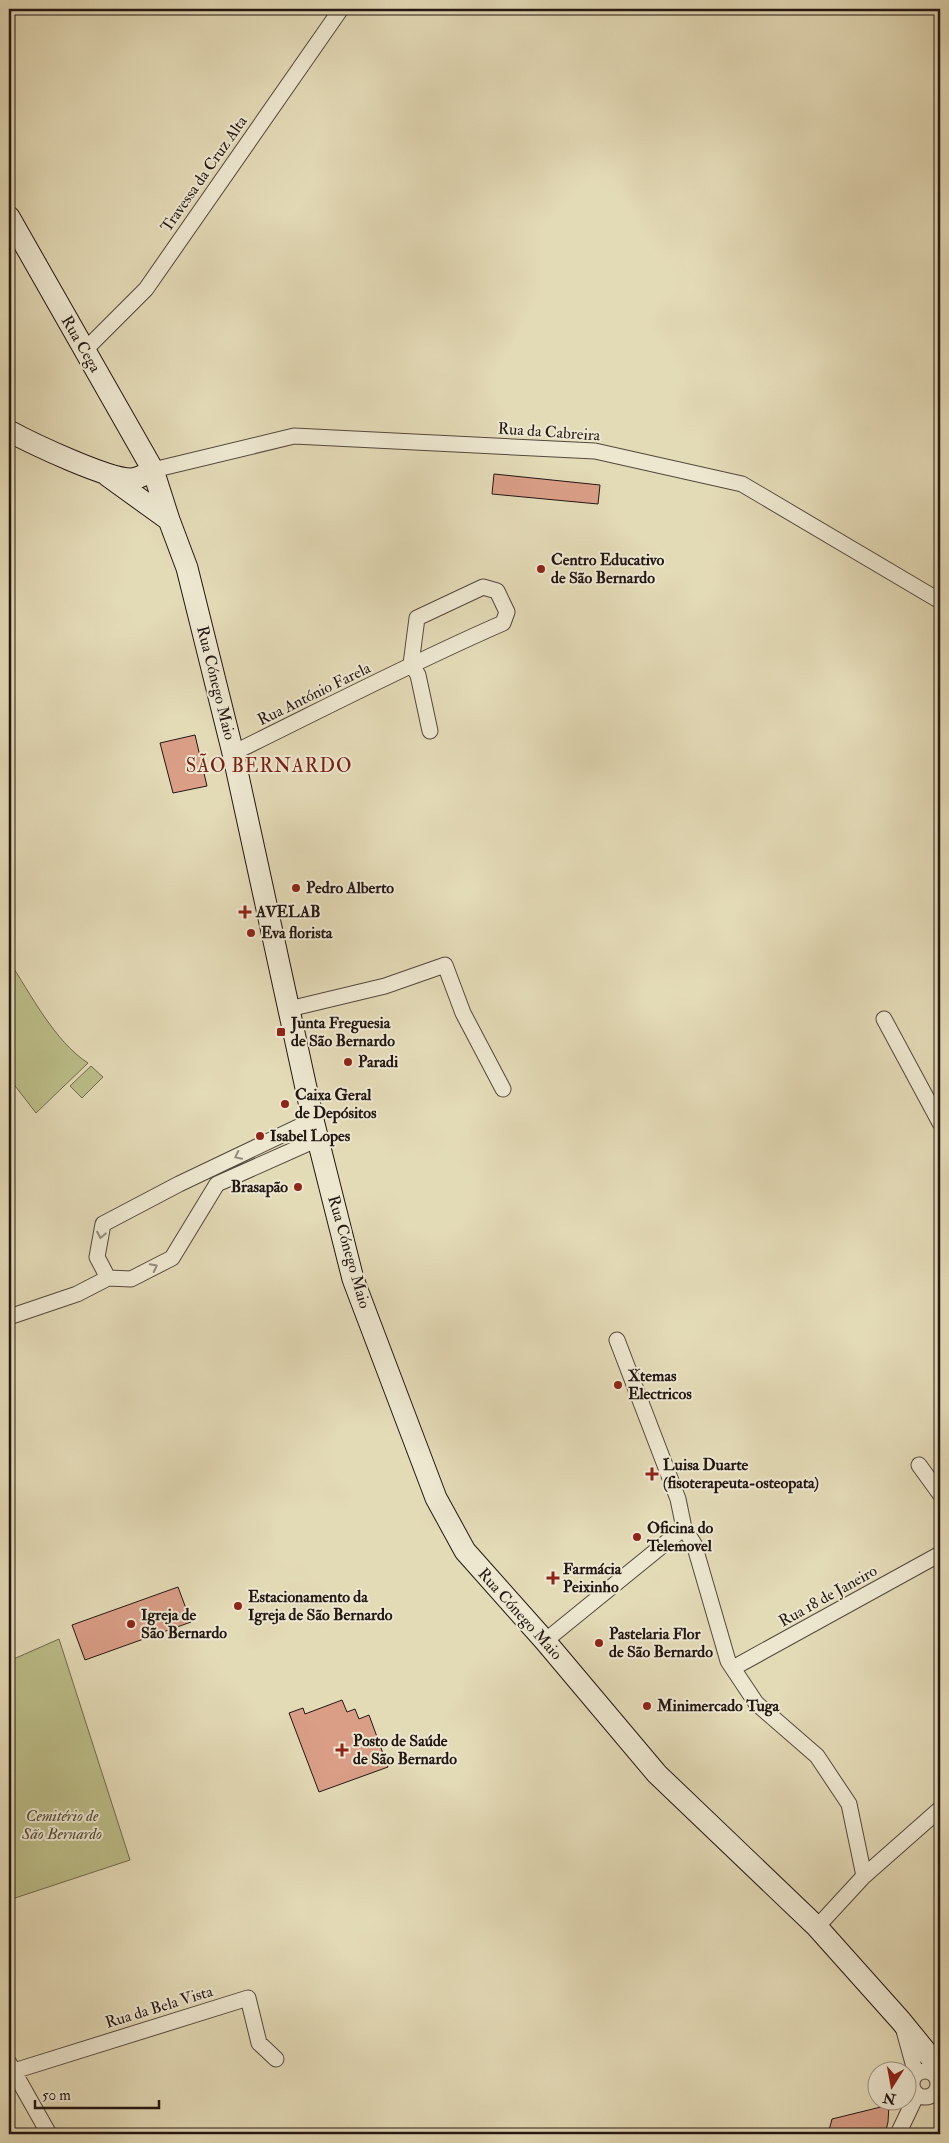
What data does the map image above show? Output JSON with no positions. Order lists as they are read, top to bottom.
{
  "streets": {
    "main road": ["Rua Cega", "Rua Cónego Maio"],
    "street": [
      "Travessa da Cruz Alta",
      "Rua da Cabreira",
      "Rua António Farela",
      "Rua 18 de Janeiro",
      "Rua da Bela Vista"
    ]
  },
  "crossings": [
    ["Travessa da Cruz Alta", "Rua Cega"],
    ["Rua Cega", "Rua da Cabreira"],
    ["Rua Cega", "Rua Cónego Maio"],
    ["Rua da Cabreira", "Rua Cónego Maio"],
    ["Rua Cónego Maio", "Rua António Farela"]
  ],
  "districts": ["SÃO BERNARDO"],
  "parks": ["Cemitério de São Bernardo"],
  "places": {
    "other": [
      "Centro Educativo de São Bernardo",
      "Pedro Alberto",
      "Eva florista",
      "Paradi",
      "Caixa Geral de Depósitos",
      "Isabel Lopes",
      "Brasapão",
      "Xtemas Electricos",
      "Oficina do Telemovel",
      "Estacionamento da Igreja de São Bernardo",
      "Igreja de São Bernardo",
      "Pastelaria Flor de São Bernardo",
      "Minimercado Tuga"
    ],
    "health": [
      "AVELAB",
      "Luisa Duarte (fisoterapeuta-osteopata)",
      "Farmácia Peixinho",
      "Posto de Saúde de São Bernardo"
    ],
    "transit": ["Junta Freguesia de São Bernardo"]
  },
  "scale_bar": "50 m",
  "north": "bottom"
}
